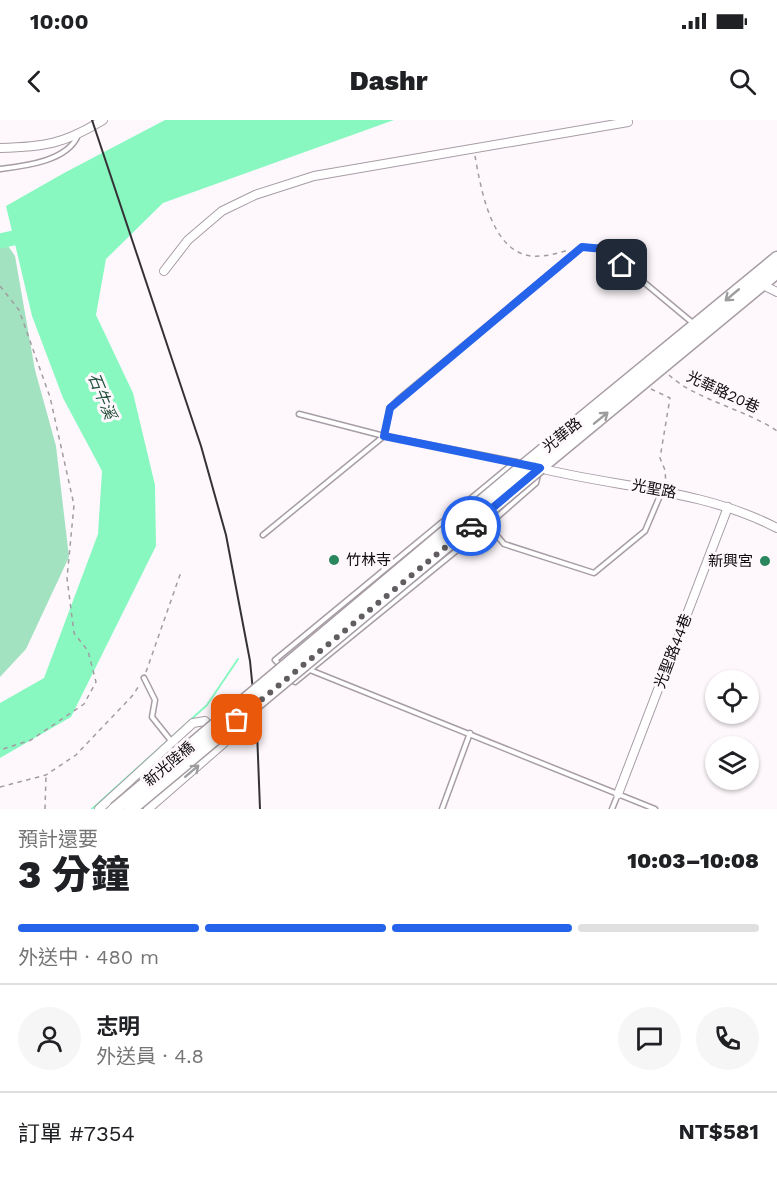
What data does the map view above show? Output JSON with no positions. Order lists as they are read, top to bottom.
{
  "streets": {
    "main road": ["光華路", "新光陸橋"],
    "street": ["光聖路", "光聖路44巷"],
    "path": ["光華路20巷"]
  },
  "crossings": [
    ["光華路20巷", "光華路"],
    ["光華路", "光聖路"],
    ["光華路", "新光陸橋"],
    ["光聖路", "光聖路44巷"],
    ["光聖路", "新光陸橋"]
  ],
  "water": ["石牛溪"],
  "places": ["竹林寺", "新興宮"],
  "page": {
    "status": "10:00",
    "header": "Dashr",
    "heading": ["3 分鐘", "預計還要", "10:03–10:08"],
    "panel": [
      "志明",
      "外送員 · 4.8",
      "訂單 #7354",
      "NT$581"
    ],
    "bar": "外送中 · 480 m"
  }
}
